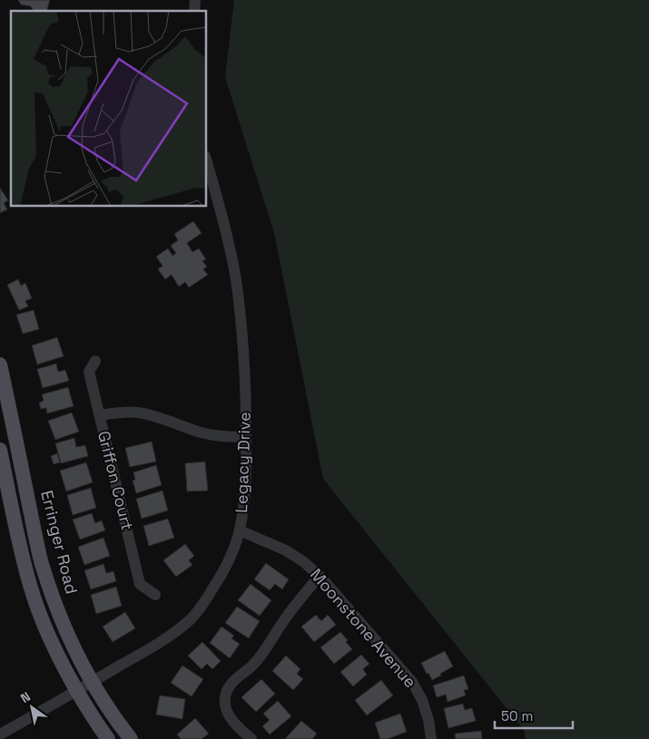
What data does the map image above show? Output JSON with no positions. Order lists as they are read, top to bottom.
{
  "streets": {
    "main road": ["Erringer Road"],
    "street": ["Legacy Drive", "Griffon Court", "Moonstone Avenue"]
  },
  "crossings": [
    ["Legacy Drive", "Erringer Road"],
    ["Legacy Drive", "Moonstone Avenue"]
  ],
  "scale_bar": "50 m",
  "north": "top left"
}
